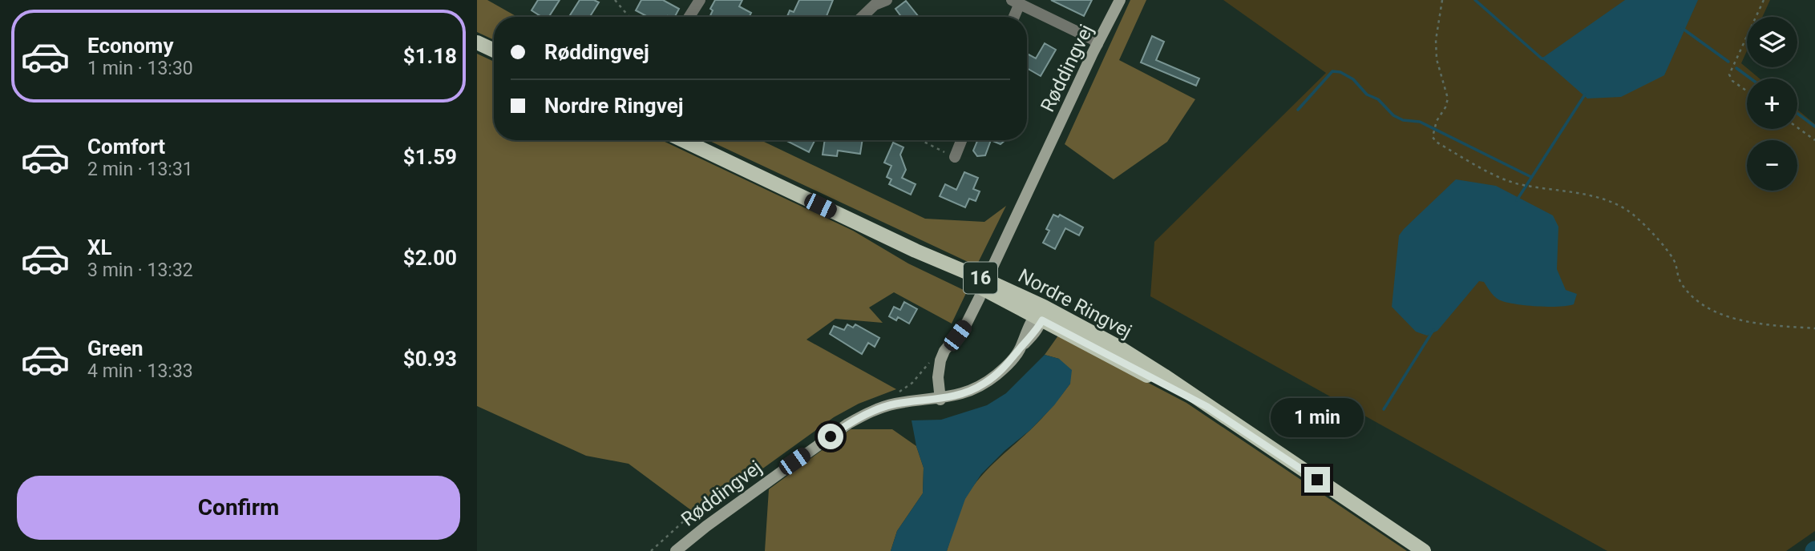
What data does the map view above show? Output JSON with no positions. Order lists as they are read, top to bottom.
{
  "streets": {
    "main road": ["16", "Nordre Ringvej"],
    "street": ["Røddingvej"]
  },
  "crossings": [
    ["Røddingvej", "Nordre Ringvej"]
  ],
  "page": {
    "list": [
      {
        "name": "Economy",
        "note": "1 min · 13:30",
        "value": "$1.18"
      },
      {
        "name": "Comfort",
        "note": "2 min · 13:31",
        "value": "$1.59"
      },
      {
        "name": "XL",
        "note": "3 min · 13:32",
        "value": "$2.00"
      },
      {
        "name": "Green",
        "note": "4 min · 13:33",
        "value": "$0.93"
      }
    ],
    "map_buttons": ["+", "−"],
    "banner": ["Røddingvej", "Nordre Ringvej"],
    "bubble": "1 min",
    "buttons": "Confirm"
  }
}
